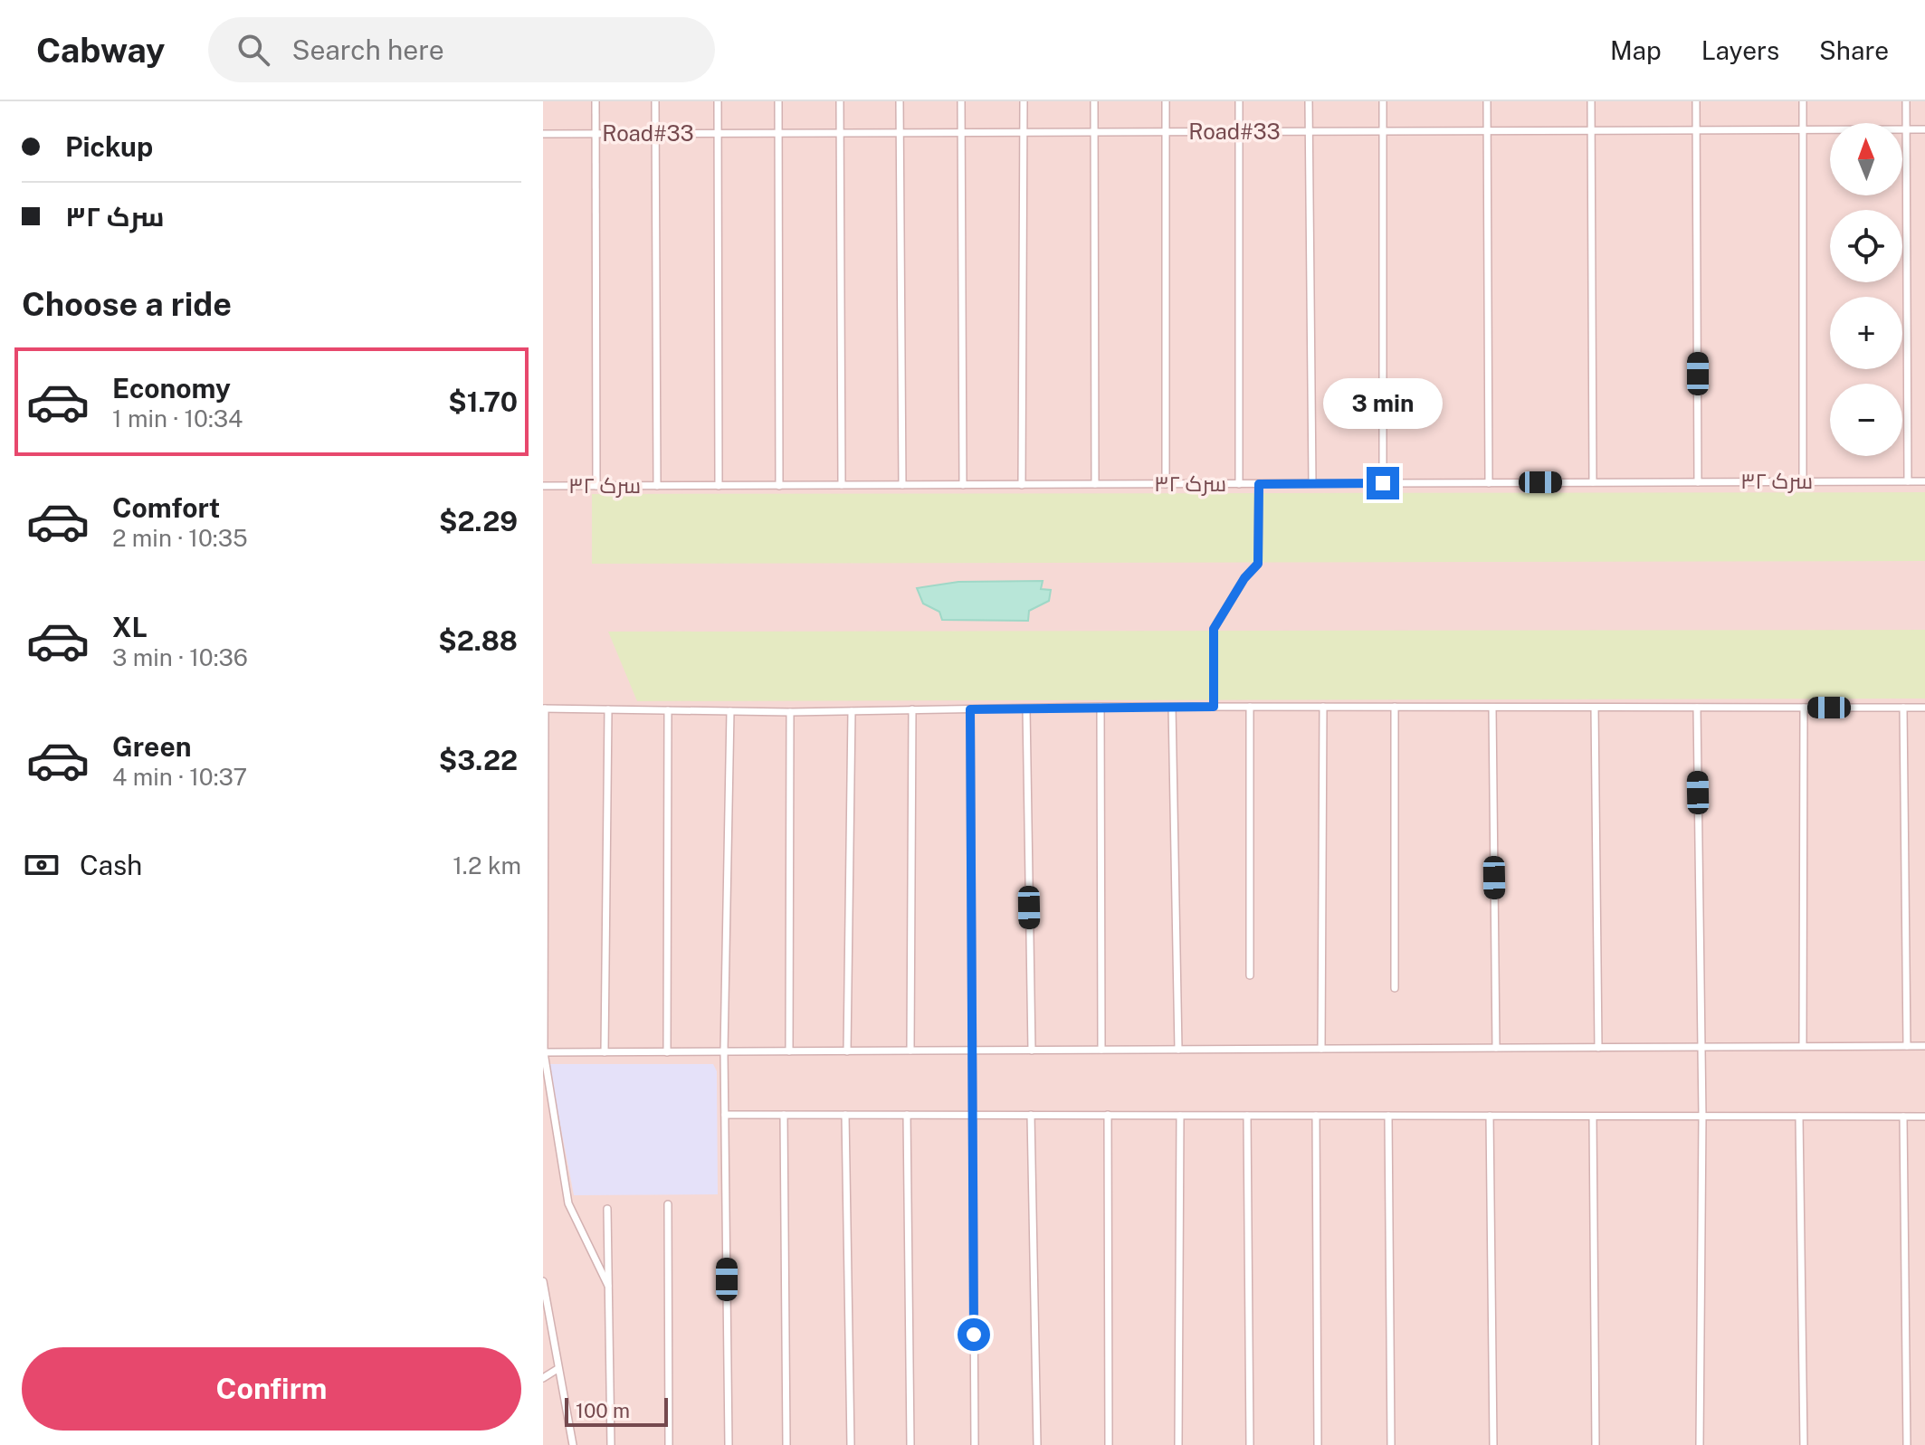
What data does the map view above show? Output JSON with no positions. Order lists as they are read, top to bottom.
{
  "streets": {
    "street": ["Road#33", "سرک ۳۲"]
  },
  "scale_bar": "100 m",
  "north": "top",
  "page": {
    "header": "Cabway",
    "search": "Search here",
    "nav": ["Map", "Layers", "Share"],
    "banner": ["Pickup", "سرک ۳۲"],
    "map_buttons": ["+", "−"],
    "heading": "Choose a ride",
    "list": [
      {
        "name": "Economy",
        "note": "1 min · 10:34",
        "value": "$1.70"
      },
      {
        "name": "Comfort",
        "note": "2 min · 10:35",
        "value": "$2.29"
      },
      {
        "name": "XL",
        "note": "3 min · 10:36",
        "value": "$2.88"
      },
      {
        "name": "Green",
        "note": "4 min · 10:37",
        "value": "$3.22"
      }
    ],
    "bubble": "3 min",
    "pay": ["Cash", "1.2 km"],
    "buttons": "Confirm",
    "scale": "100 m"
  }
}
